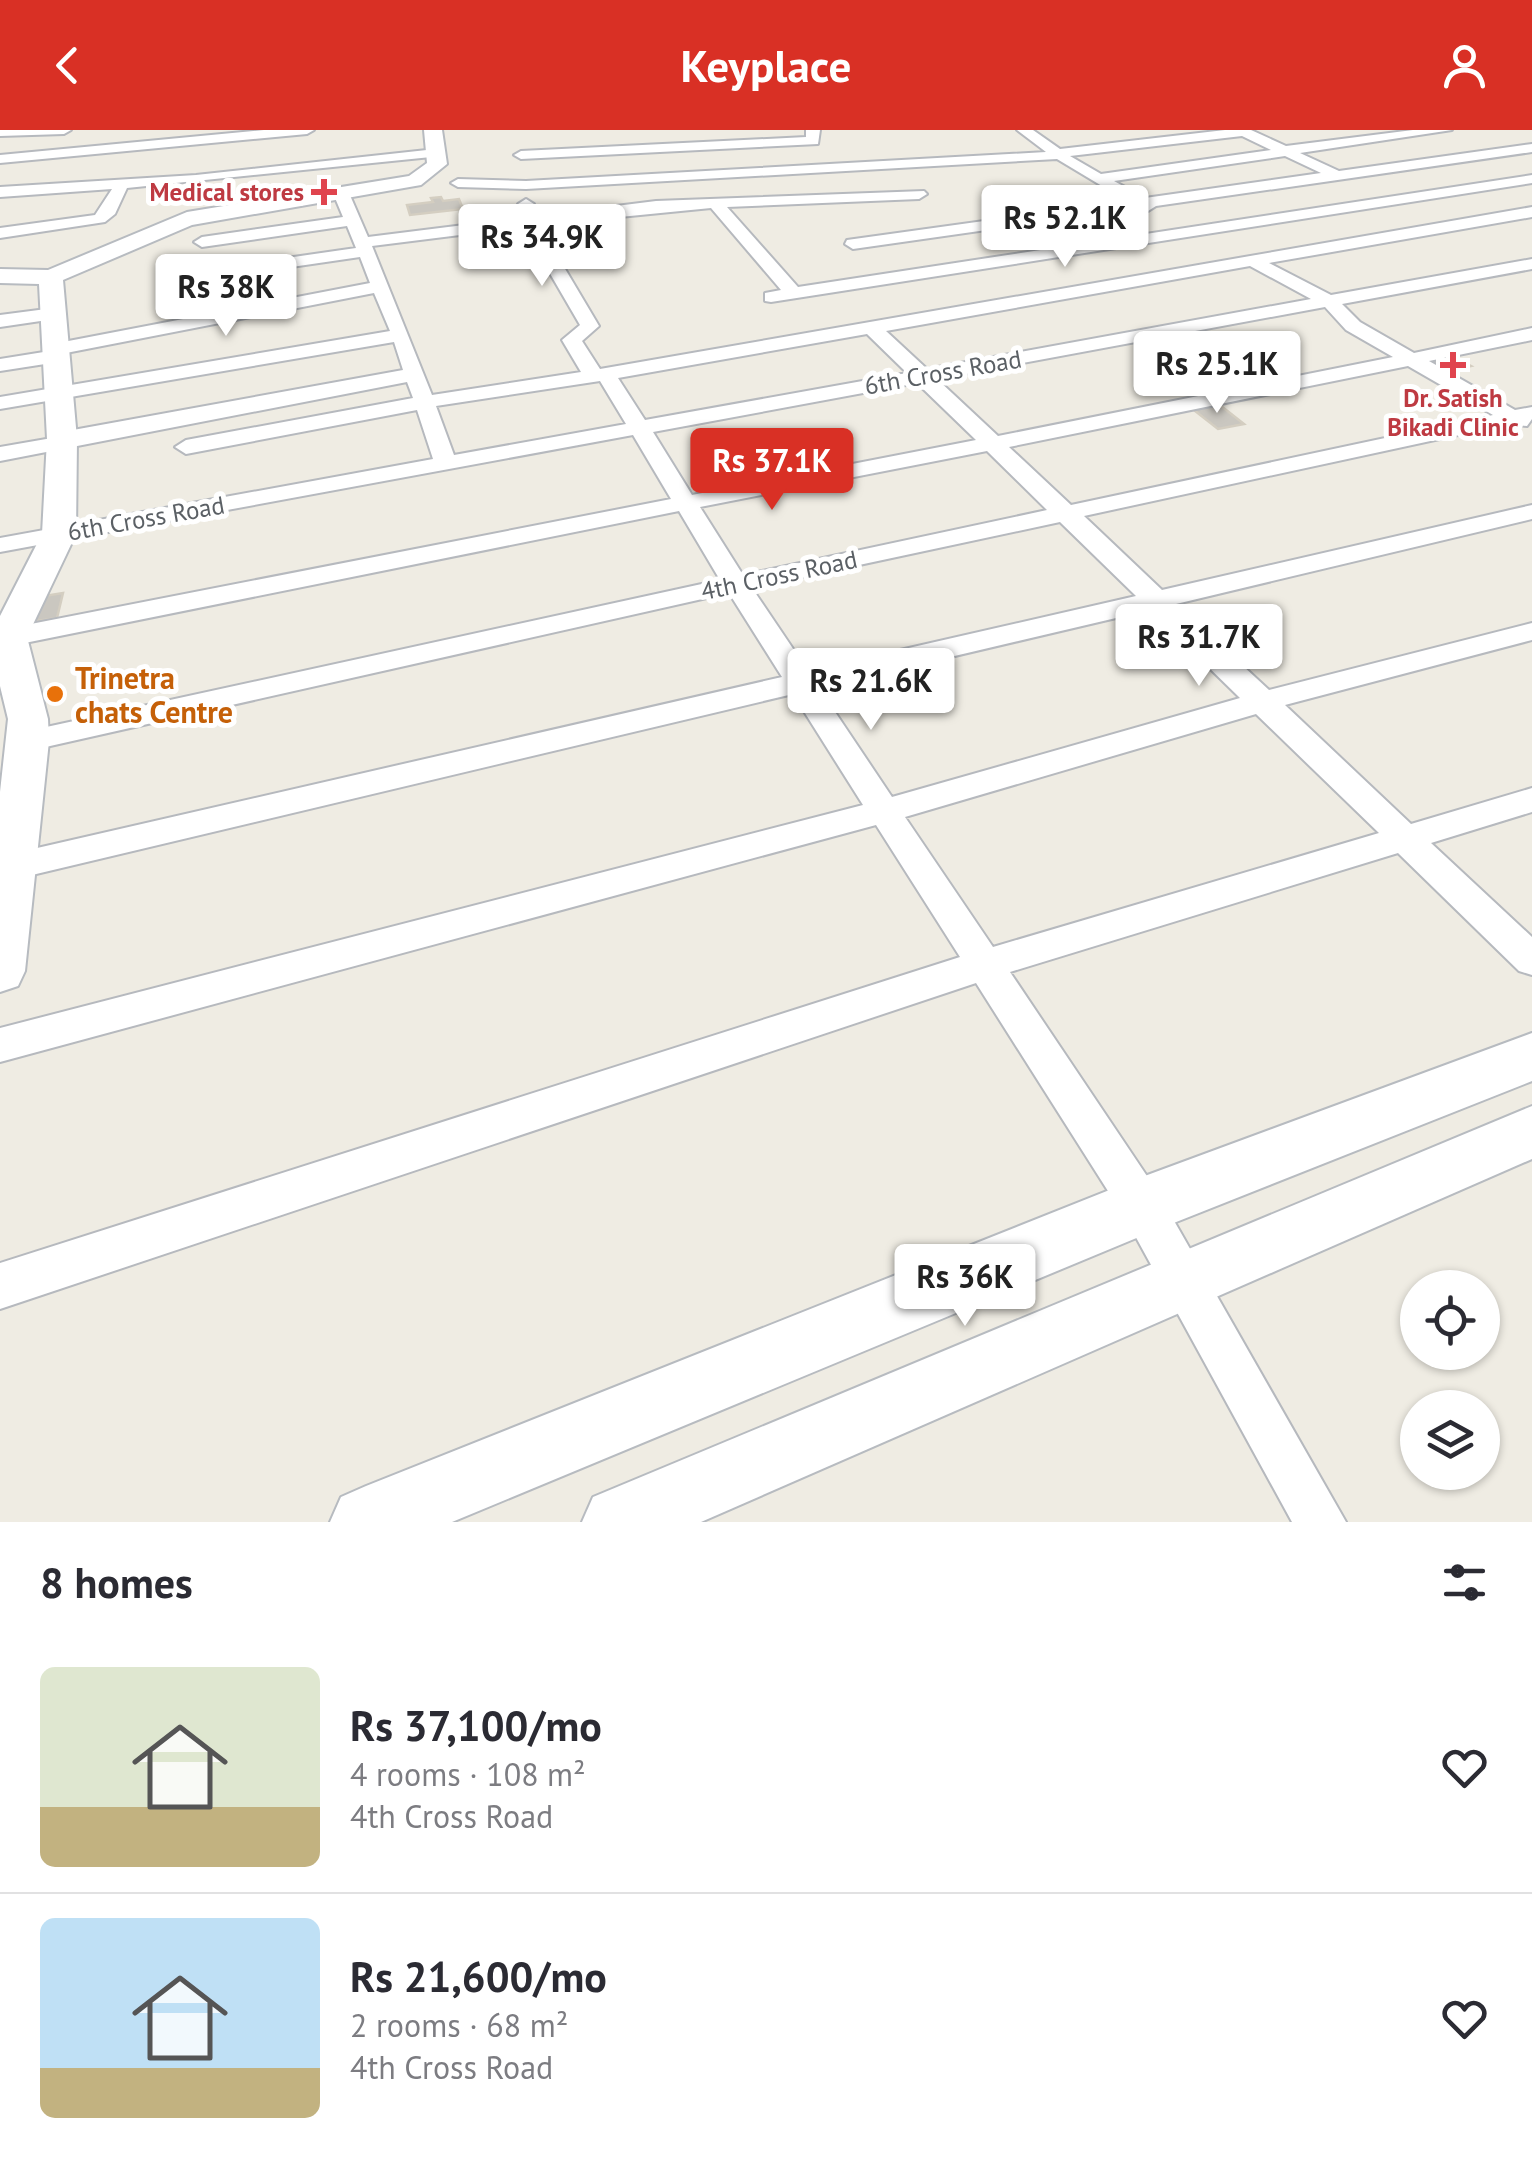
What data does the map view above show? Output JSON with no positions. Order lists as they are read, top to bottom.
{
  "streets": {
    "street": ["6th Cross Road", "4th Cross Road"]
  },
  "places": {
    "health": ["Medical stores", "Dr. Satish Bikadi Clinic"],
    "other": ["Trinetra chats Centre"]
  },
  "page": {
    "header": "Keyplace",
    "price": [
      "Rs 52.1K",
      "Rs 34.9K",
      "Rs 38K",
      "Rs 25.1K",
      "Rs 37.1K",
      "Rs 31.7K",
      "Rs 21.6K",
      "Rs 36K"
    ],
    "heading": "8 homes",
    "list": [
      {
        "name": "Rs 37,100/mo",
        "note": "4 rooms · 108 m² · 4th Cross Road"
      },
      {
        "name": "Rs 21,600/mo",
        "note": "2 rooms · 68 m² · 4th Cross Road"
      }
    ]
  }
}
